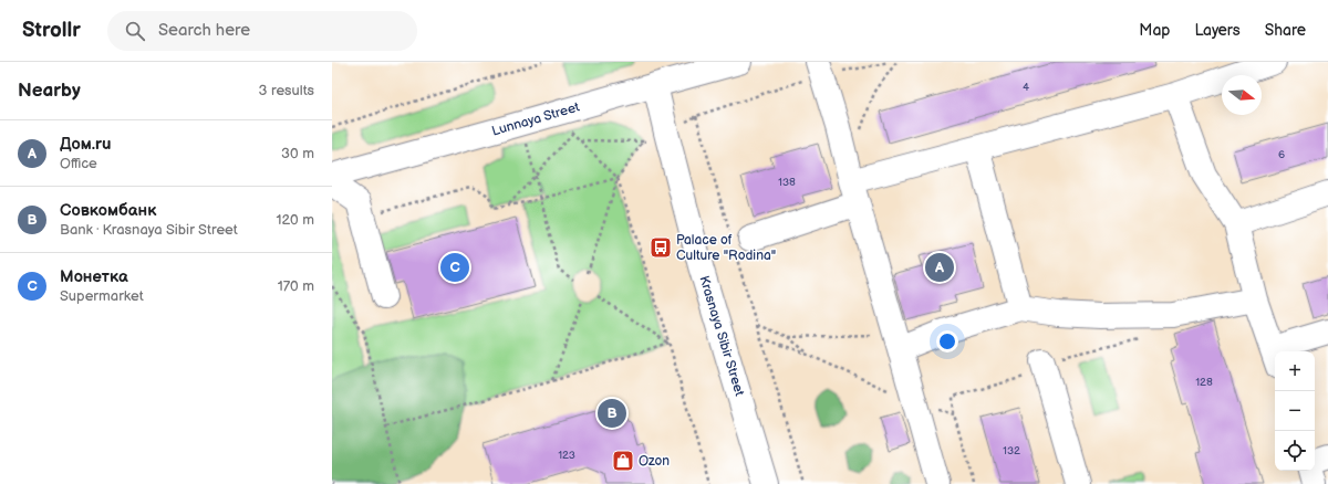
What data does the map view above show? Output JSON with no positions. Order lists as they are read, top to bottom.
{
  "streets": {
    "street": ["Lunnaya Street", "Krasnaya Sibir Street"]
  },
  "crossings": [
    ["Lunnaya Street", "Krasnaya Sibir Street"]
  ],
  "places": {
    "bus stop": ["Palace of Culture \"Rodina\""],
    "shop": ["Ozon"]
  },
  "house_numbers": [
    "4",
    "6",
    "138",
    "128",
    "132",
    "123"
  ],
  "north": "right",
  "page": {
    "header": "Strollr",
    "search": "Search here",
    "nav": ["Map", "Layers", "Share"],
    "heading": ["Nearby", "3 results"],
    "list": [
      {
        "mark": "A",
        "name": "Дом.ru",
        "note": "Office",
        "value": "30 m"
      },
      {
        "mark": "B",
        "name": "Совкомбанк",
        "note": "Bank · Krasnaya Sibir Street",
        "value": "120 m"
      },
      {
        "mark": "C",
        "name": "Монетка",
        "note": "Supermarket",
        "value": "170 m"
      }
    ],
    "pins": ["A", "C", "B"],
    "map_buttons": ["+", "−"]
  }
}
